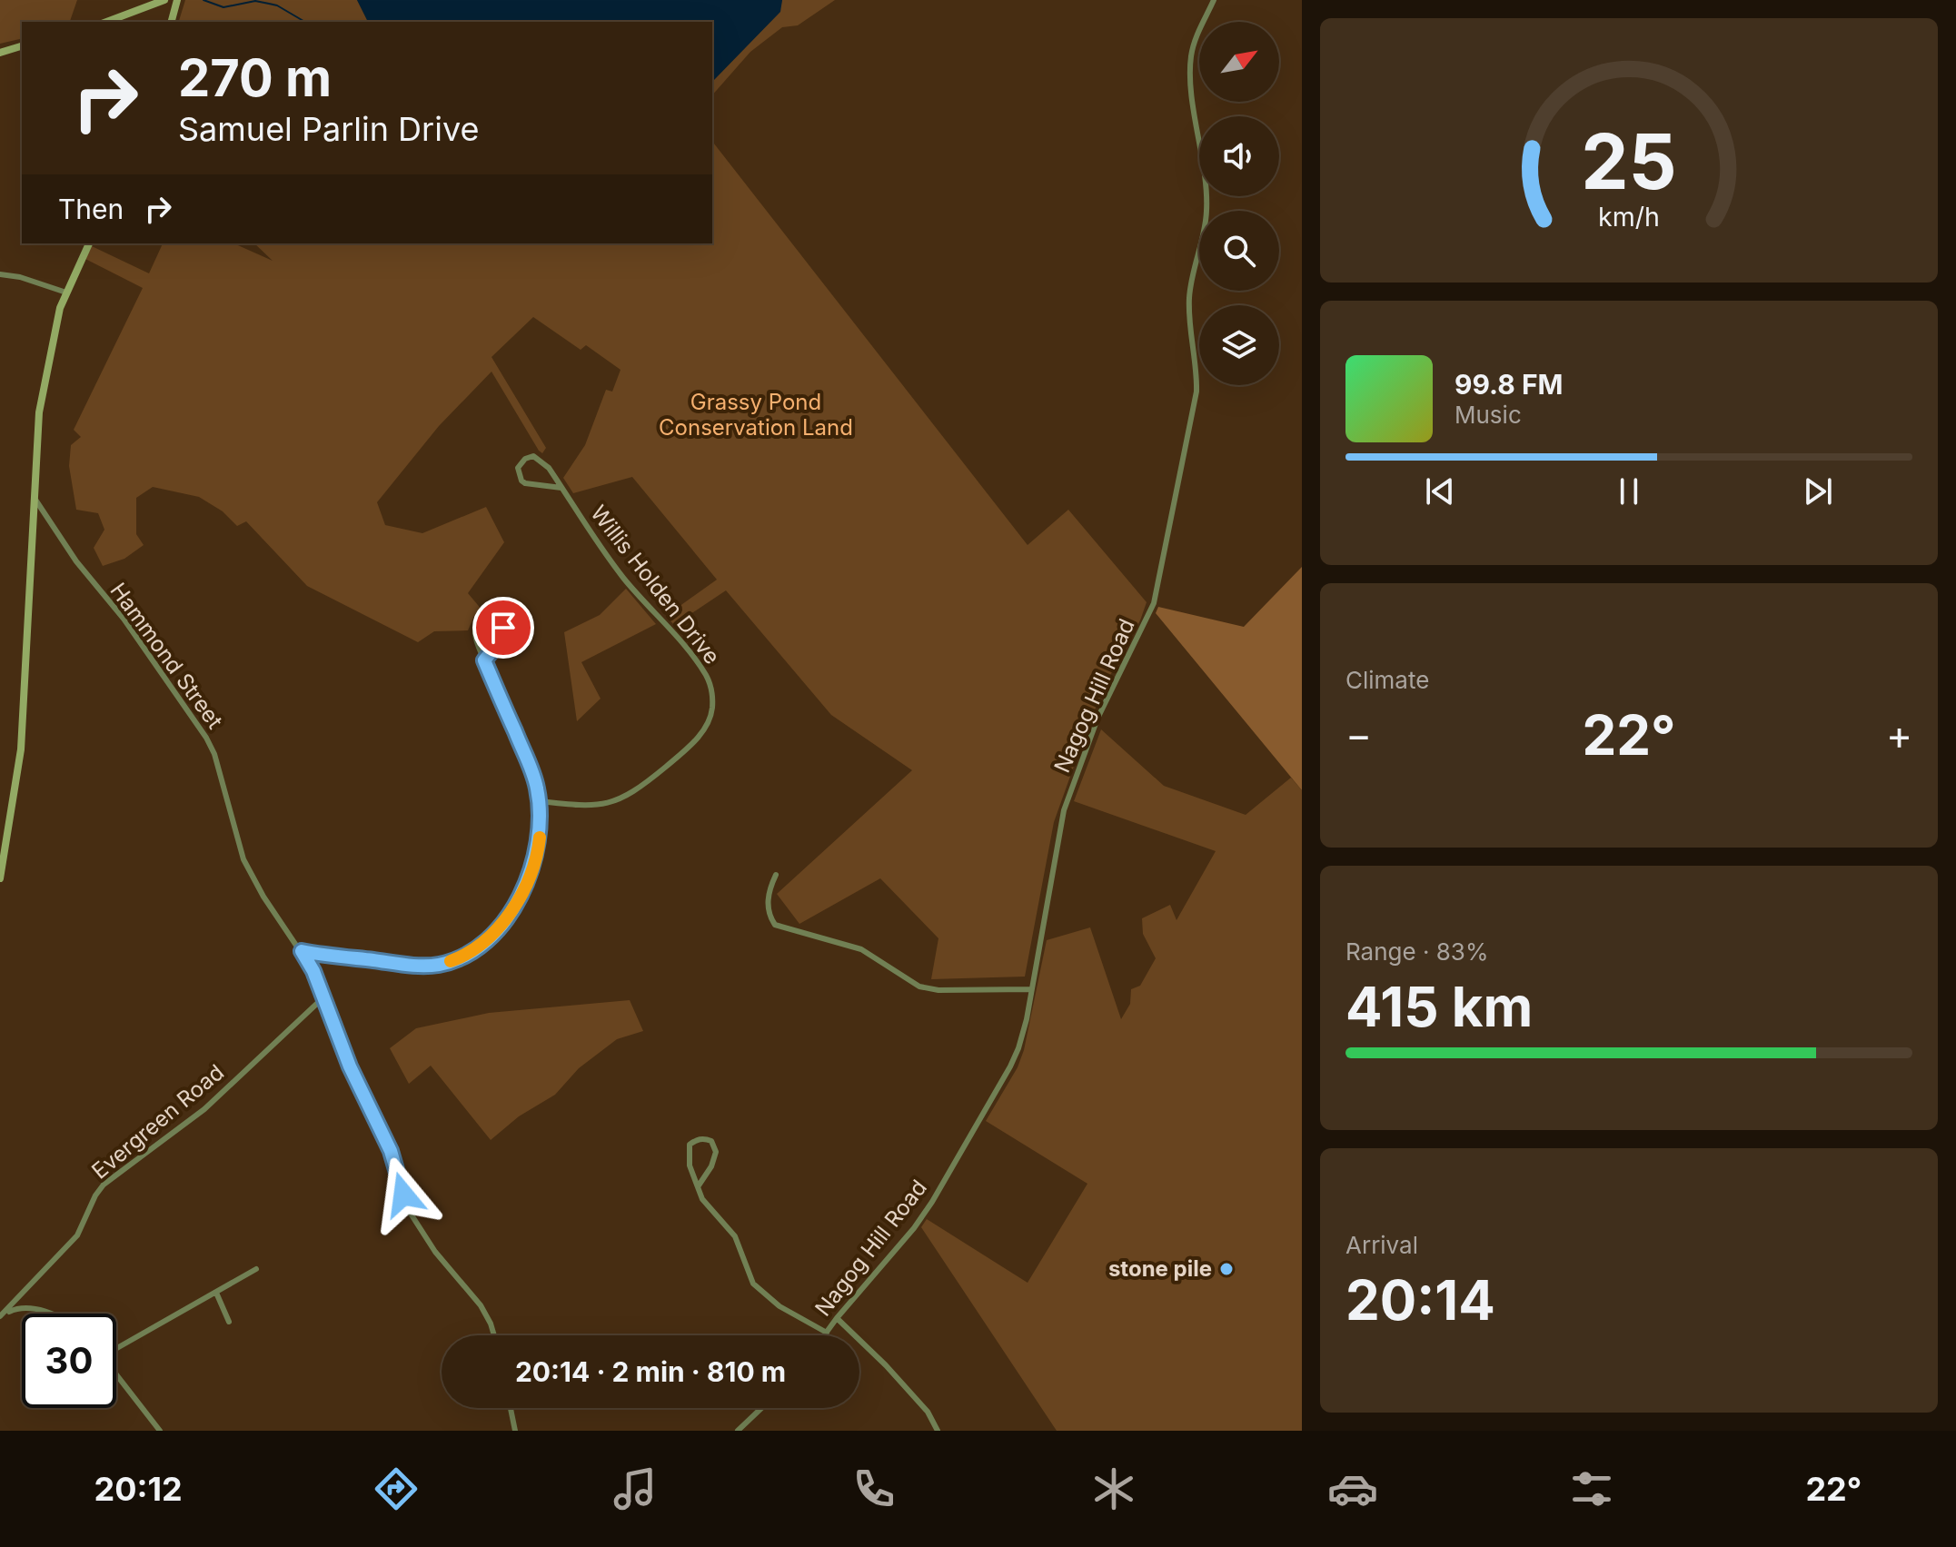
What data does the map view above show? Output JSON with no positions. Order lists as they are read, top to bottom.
{
  "streets": {
    "street": [
      "Willis Holden Drive",
      "Hammond Street",
      "Nagog Hill Road",
      "Evergreen Road"
    ]
  },
  "crossings": [
    ["Hammond Street", "Evergreen Road"]
  ],
  "parks": ["Grassy Pond Conservation Land"],
  "places": ["stone pile"],
  "north": "top right",
  "page": {
    "turn": ["270 m", "Samuel Parlin Drive"],
    "then": "Then",
    "song": ["99.8 FM", "Music"],
    "tile": [
      "Climate",
      ["Range · 83%", "415 km"],
      ["Arrival", "20:14"]
    ],
    "heat": ["−", "22°", "+"],
    "limit": "30",
    "trip": "20:14 · 2 min · 810 m",
    "tabs": ["20:12", "22°"],
    "gauge": ["25", "km/h"]
  }
}
